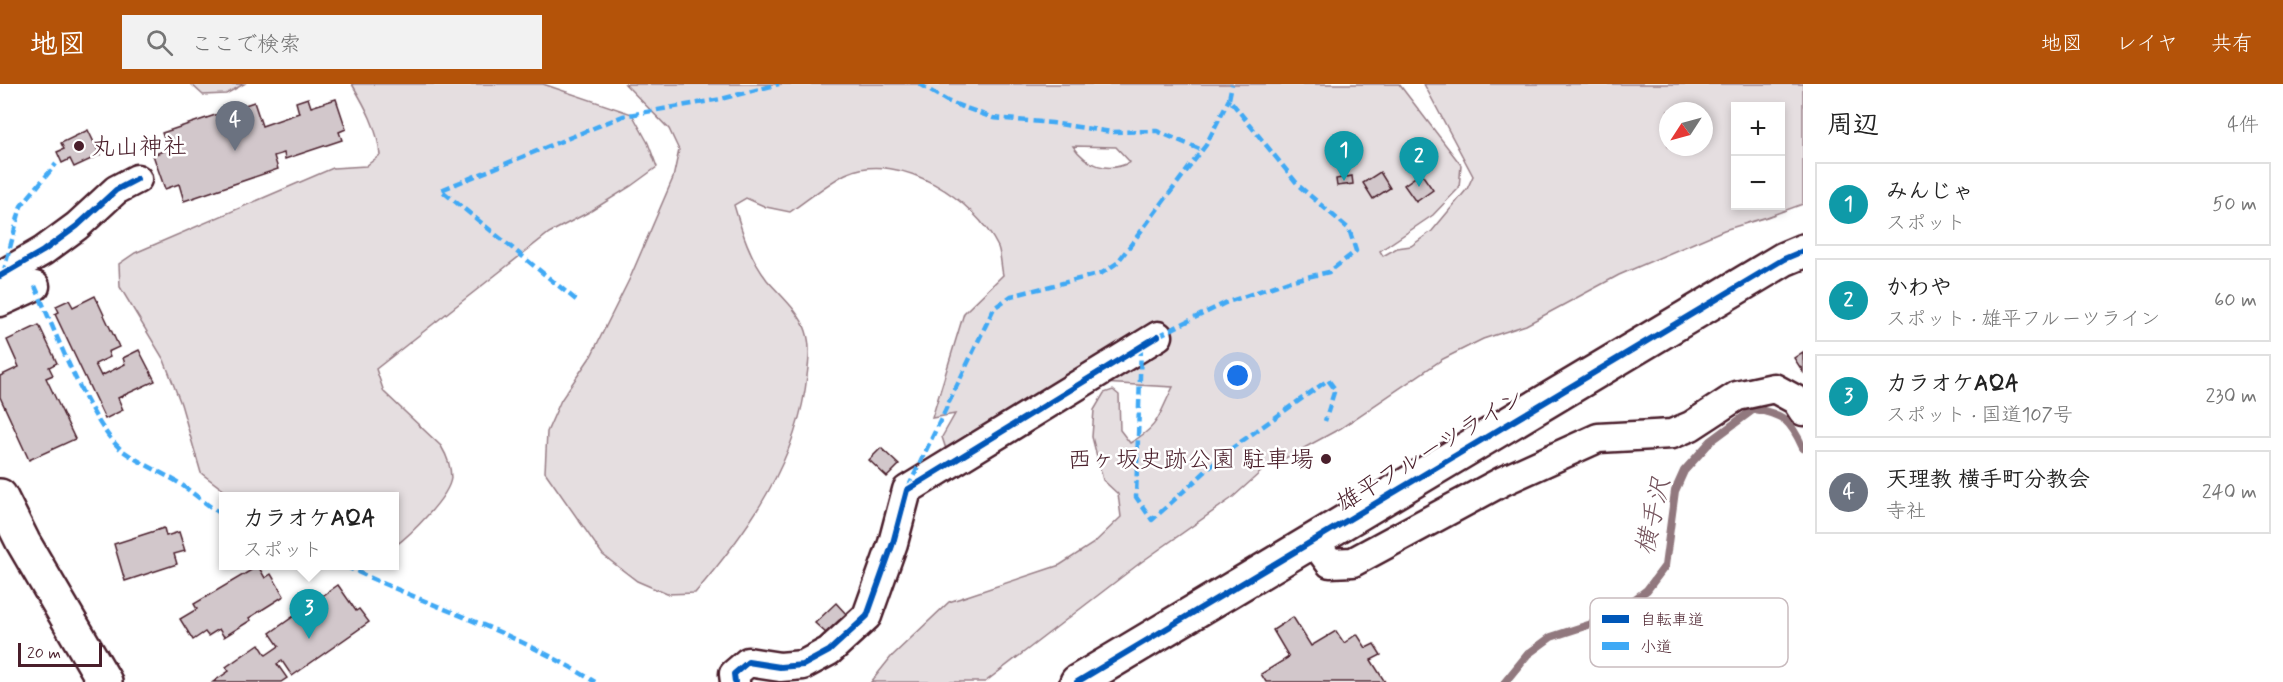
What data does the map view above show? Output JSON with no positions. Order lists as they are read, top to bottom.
{
  "streets": {
    "main road": ["雄平フルーツライン"]
  },
  "water": ["横手沢"],
  "places": ["丸山神社", "西ヶ坂史跡公園 駐車場"],
  "legend": ["自転車道", "小道"],
  "scale_bar": "20 m",
  "north": "bottom left",
  "page": {
    "header": "地図",
    "search": "ここで検索",
    "nav": ["地図", "レイヤ", "共有"],
    "heading": ["周辺", "4件"],
    "pins": [
      "4",
      "1",
      "2",
      "3"
    ],
    "map_buttons": ["+", "−"],
    "list": [
      {
        "mark": "1",
        "name": "みんじゃ",
        "note": "スポット",
        "value": "50 m"
      },
      {
        "mark": "2",
        "name": "かわや",
        "note": "スポット · 雄平フルーツライン",
        "value": "60 m"
      },
      {
        "mark": "3",
        "name": "カラオケAQA",
        "note": "スポット · 国道107号",
        "value": "230 m"
      },
      {
        "mark": "4",
        "name": "天理教 横手町分教会",
        "note": "寺社",
        "value": "240 m"
      }
    ],
    "popup": ["カラオケAQA", "スポット"],
    "scale": "20 m"
  }
}
